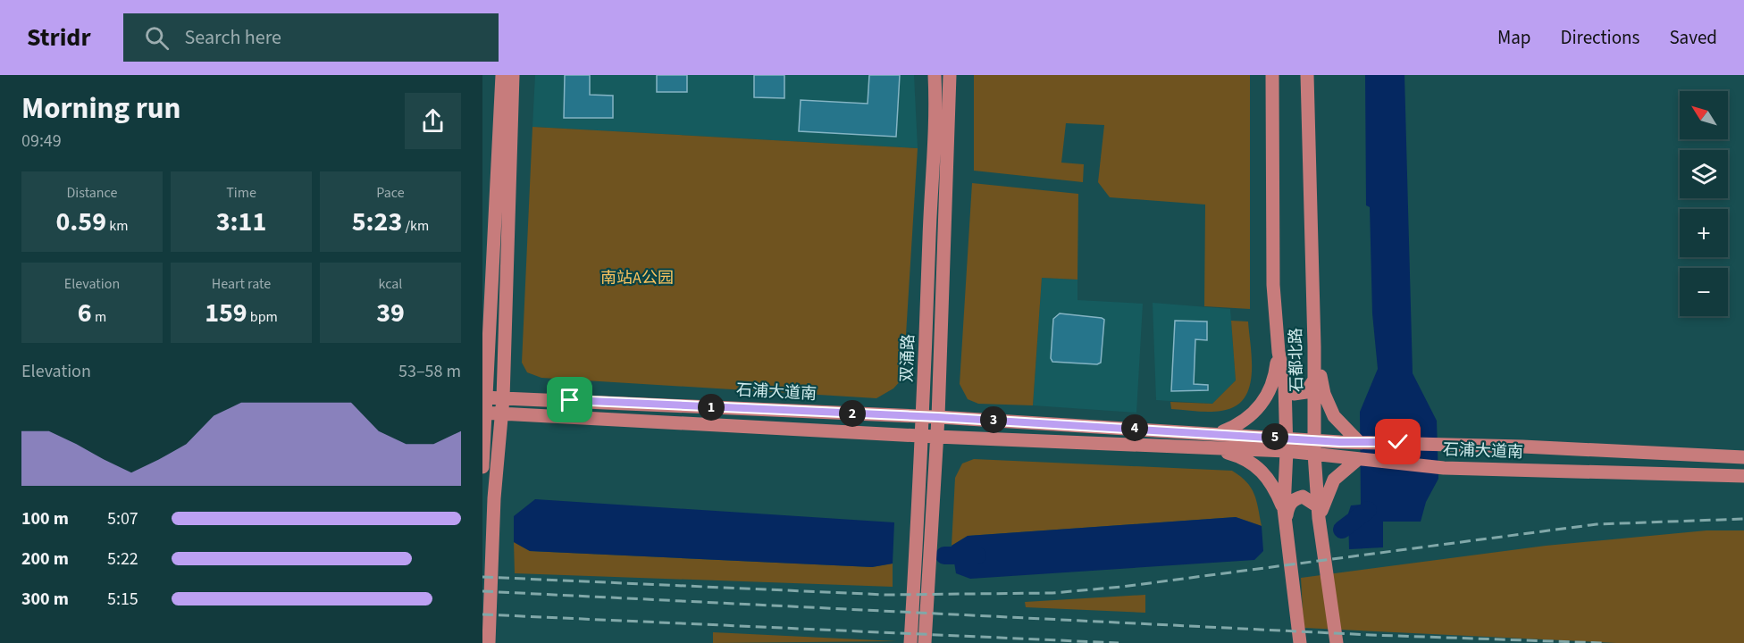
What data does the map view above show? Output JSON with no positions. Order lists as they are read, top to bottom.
{
  "streets": {
    "street": ["双涌路", "石都北路", "石浦大道南"]
  },
  "crossings": [
    ["双涌路", "石浦大道南"],
    ["石都北路", "石浦大道南"]
  ],
  "parks": ["南站A公园"],
  "north": "top left",
  "page": {
    "header": "Stridr",
    "search": "Search here",
    "nav": ["Map", "Directions", "Saved"],
    "heading": ["Morning run", "09:49"],
    "map_buttons": ["+", "−"],
    "stats": [
      ["Distance", "0.59 km"],
      ["Time", "3:11"],
      ["Pace", "5:23 /km"],
      ["Elevation", "6 m"],
      ["Heart rate", "159 bpm"],
      ["kcal", "39"]
    ],
    "chart": ["Elevation", "53–58 m"],
    "pins": [
      "1",
      "2",
      "3",
      "4",
      "5"
    ],
    "list": [
      {
        "name": "100 m",
        "note": "5:07"
      },
      {
        "name": "200 m",
        "note": "5:22"
      },
      {
        "name": "300 m",
        "note": "5:15"
      }
    ]
  }
}
